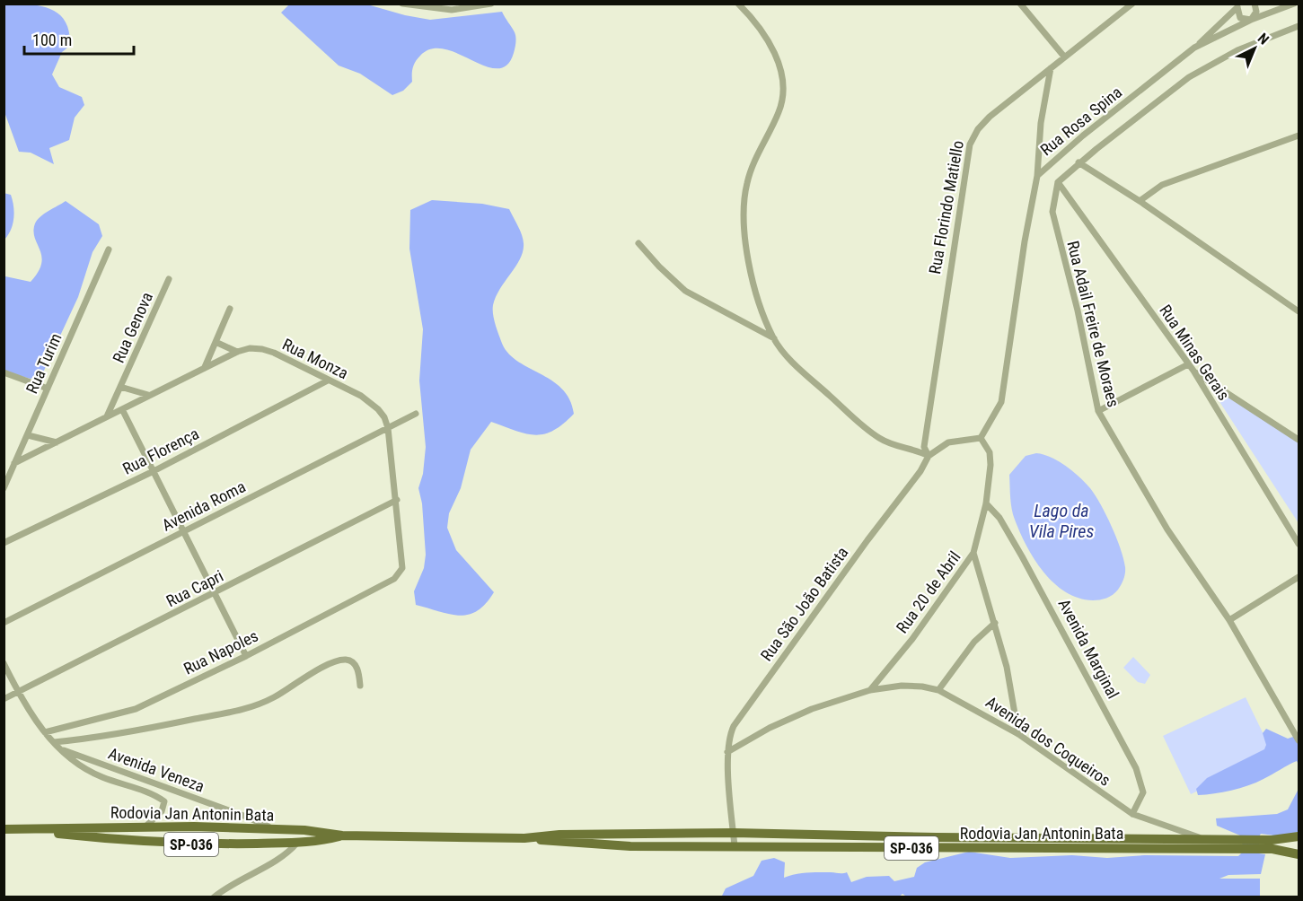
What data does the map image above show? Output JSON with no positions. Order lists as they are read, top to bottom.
{
  "streets": {
    "main road": ["Rodovia Jan Antonin Bata", "SP-036"],
    "street": [
      "Rua Rosa Spina",
      "Rua Florindo Matiello",
      "Rua Adail Freire de Moraes",
      "Rua Genova",
      "Rua Minas Gerais",
      "Rua Monza",
      "Rua Turim",
      "Rua Florença",
      "Avenida Roma",
      "Rua Capri",
      "Rua 20 de Abril",
      "Rua São João Batista",
      "Avenida Marginal",
      "Rua Napoles",
      "Avenida dos Coqueiros",
      "Avenida Veneza"
    ]
  },
  "crossings": [
    ["Rua Rosa Spina", "Rua 20 de Abril"],
    ["Rua Rosa Spina", "Rua São João Batista"],
    ["Rua Florindo Matiello", "Rua São João Batista"],
    ["Rua Adail Freire de Moraes", "Rua Minas Gerais"],
    ["Rua Genova", "Rua Monza"],
    ["Rua Monza", "Rua Turim"],
    ["Rua Monza", "Rua Florença"],
    ["Rua Monza", "Avenida Roma"],
    ["Rua Monza", "Rua Capri"],
    ["Rua Monza", "Rua Napoles"],
    ["Rua Capri", "Avenida Veneza"],
    ["Rua 20 de Abril", "Rua São João Batista"],
    ["Rua 20 de Abril", "Avenida Marginal"],
    ["Rua 20 de Abril", "Avenida dos Coqueiros"],
    ["Rua São João Batista", "Avenida dos Coqueiros"],
    ["Rua São João Batista", "Rodovia Jan Antonin Bata"],
    ["Avenida Marginal", "Avenida dos Coqueiros"],
    ["Rua Napoles", "Avenida Veneza"],
    ["Avenida dos Coqueiros", "Rodovia Jan Antonin Bata"],
    ["Avenida Veneza", "Rodovia Jan Antonin Bata"]
  ],
  "water": ["Lago da Vila Pires"],
  "scale_bar": "100 m",
  "north": "top right"
}
